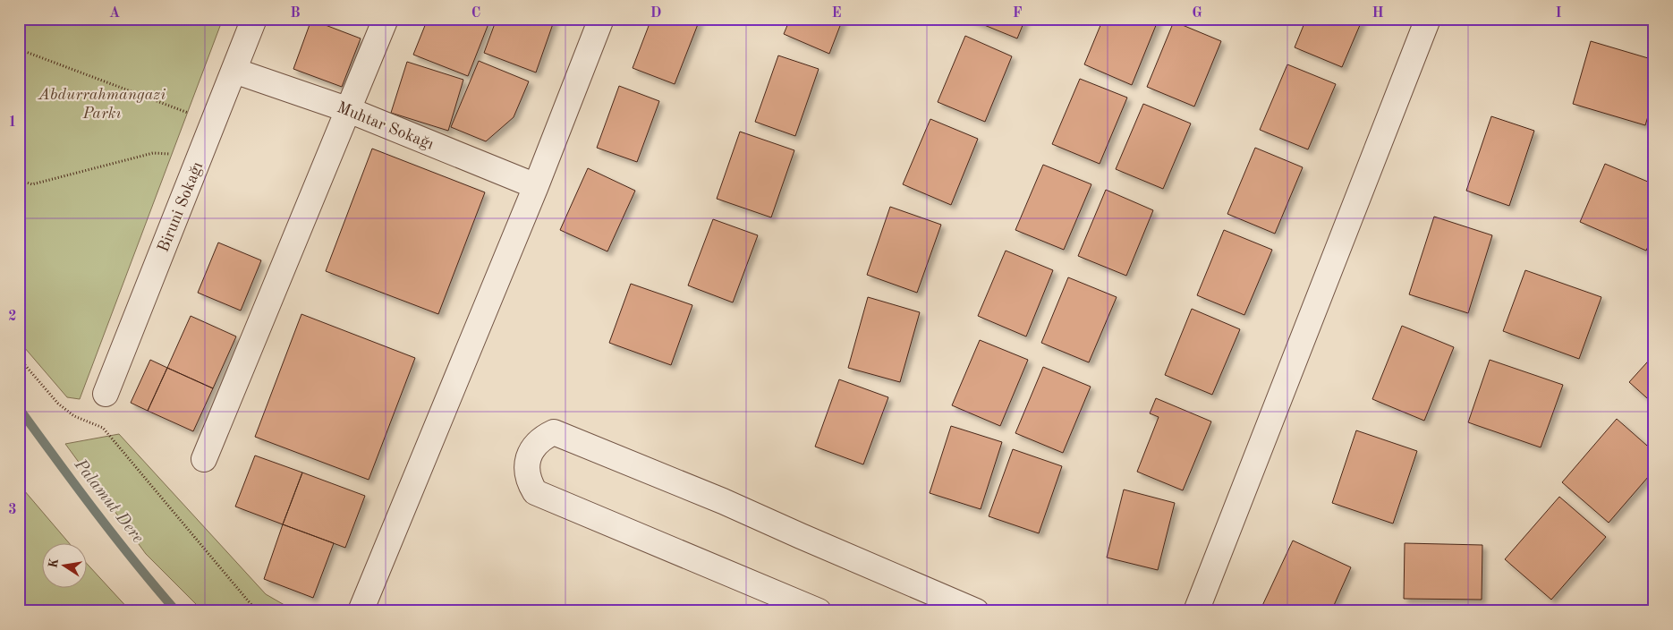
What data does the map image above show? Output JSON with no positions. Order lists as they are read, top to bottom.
{
  "streets": {
    "street": ["Muhtar Sokağı", "Biruni Sokağı"]
  },
  "crossings": [
    ["Muhtar Sokağı", "Biruni Sokağı"]
  ],
  "water": ["Palamut Dere"],
  "parks": ["Abdurrahmangazi Parkı"],
  "north": "left",
  "grid": {
    "columns": [
      "A",
      "B",
      "C",
      "D",
      "E",
      "F",
      "G",
      "H",
      "I"
    ],
    "rows": ["1", "2", "3"]
  }
}
